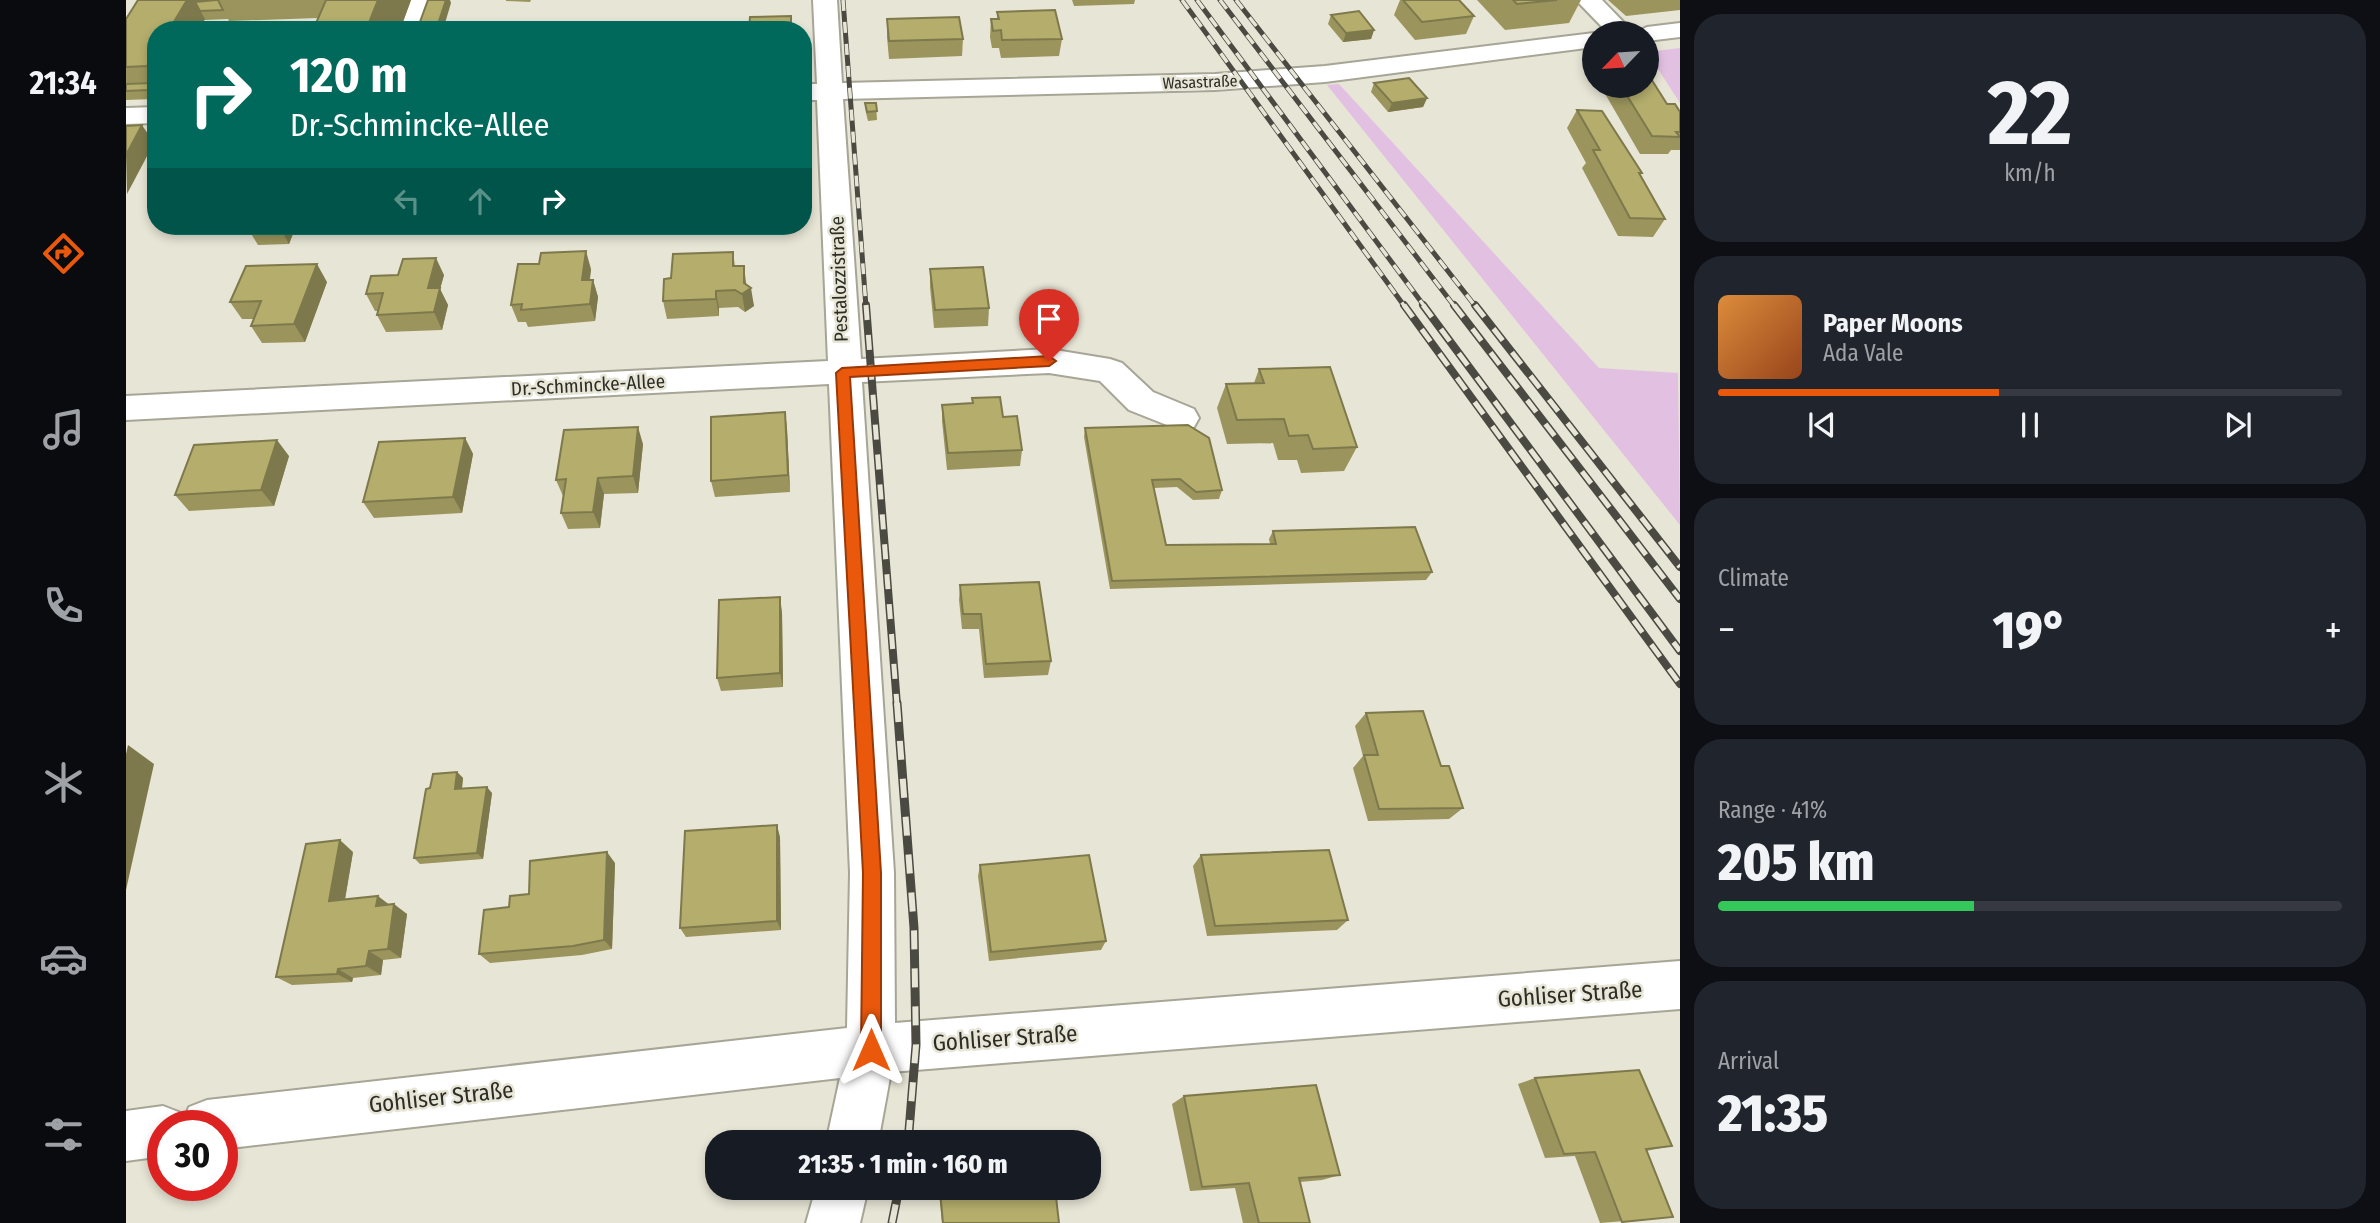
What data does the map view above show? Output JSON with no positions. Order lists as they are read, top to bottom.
{
  "streets": {
    "street": [
      "Wasastraße",
      "Pestalozzistraße",
      "Dr.-Schmincke-Allee",
      "Gohliser Straße"
    ]
  },
  "crossings": [
    ["Wasastraße", "Pestalozzistraße"],
    ["Pestalozzistraße", "Dr.-Schmincke-Allee"],
    ["Pestalozzistraße", "Gohliser Straße"]
  ],
  "north": "bottom left",
  "page": {
    "tabs": "21:34",
    "tile": [
      ["22", "km/h"],
      "Climate",
      ["Range · 41%", "205 km"],
      ["Arrival", "21:35"]
    ],
    "turn": ["120 m", "Dr.-Schmincke-Allee"],
    "song": ["Paper Moons", "Ada Vale"],
    "heat": ["−", "19°", "+"],
    "limit": "30",
    "trip": "21:35 · 1 min · 160 m"
  }
}
